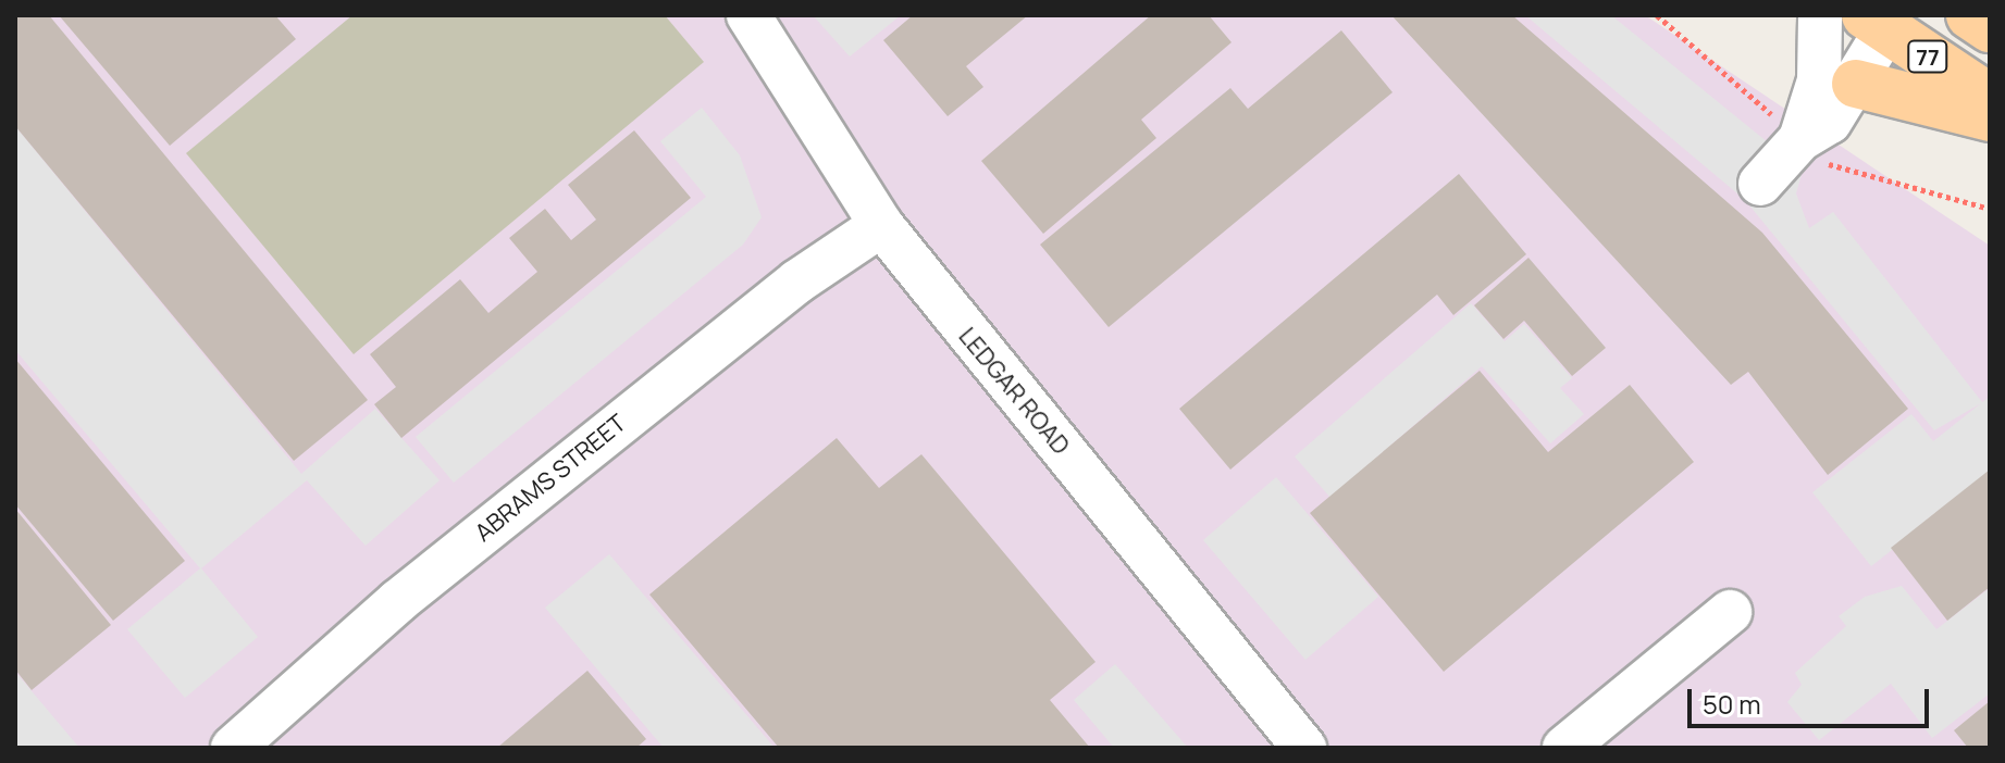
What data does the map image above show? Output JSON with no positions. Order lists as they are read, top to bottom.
{
  "streets": {
    "main road": ["77"],
    "street": ["LEDGAR ROAD", "ABRAMS STREET"]
  },
  "crossings": [
    ["LEDGAR ROAD", "ABRAMS STREET"]
  ],
  "scale_bar": "50 m"
}
